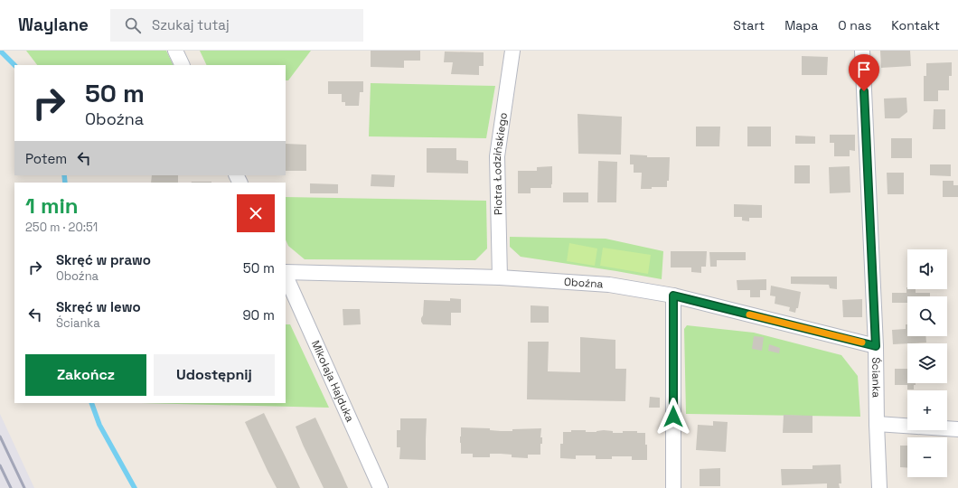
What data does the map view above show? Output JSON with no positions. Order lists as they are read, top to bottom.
{
  "streets": {
    "street": [
      "Piotra Łodzińskiego",
      "Oboźna",
      "Ścianka",
      "Mikołaja Hajduka"
    ]
  },
  "crossings": [
    ["Piotra Łodzińskiego", "Oboźna"],
    ["Oboźna", "Ścianka"]
  ],
  "page": {
    "header": "Waylane",
    "search": "Szukaj tutaj",
    "nav": [
      "Start",
      "Mapa",
      "O nas",
      "Kontakt"
    ],
    "turn": ["50 m", "Oboźna"],
    "then": "Potem",
    "heading": ["1 min", "250 m · 20:51"],
    "list": [
      {
        "name": "Skręć w prawo",
        "note": "Oboźna",
        "value": "50 m"
      },
      {
        "name": "Skręć w lewo",
        "note": "Ścianka",
        "value": "90 m"
      }
    ],
    "map_buttons": ["+", "−"],
    "buttons": ["Zakończ", "Udostępnij"]
  }
}
